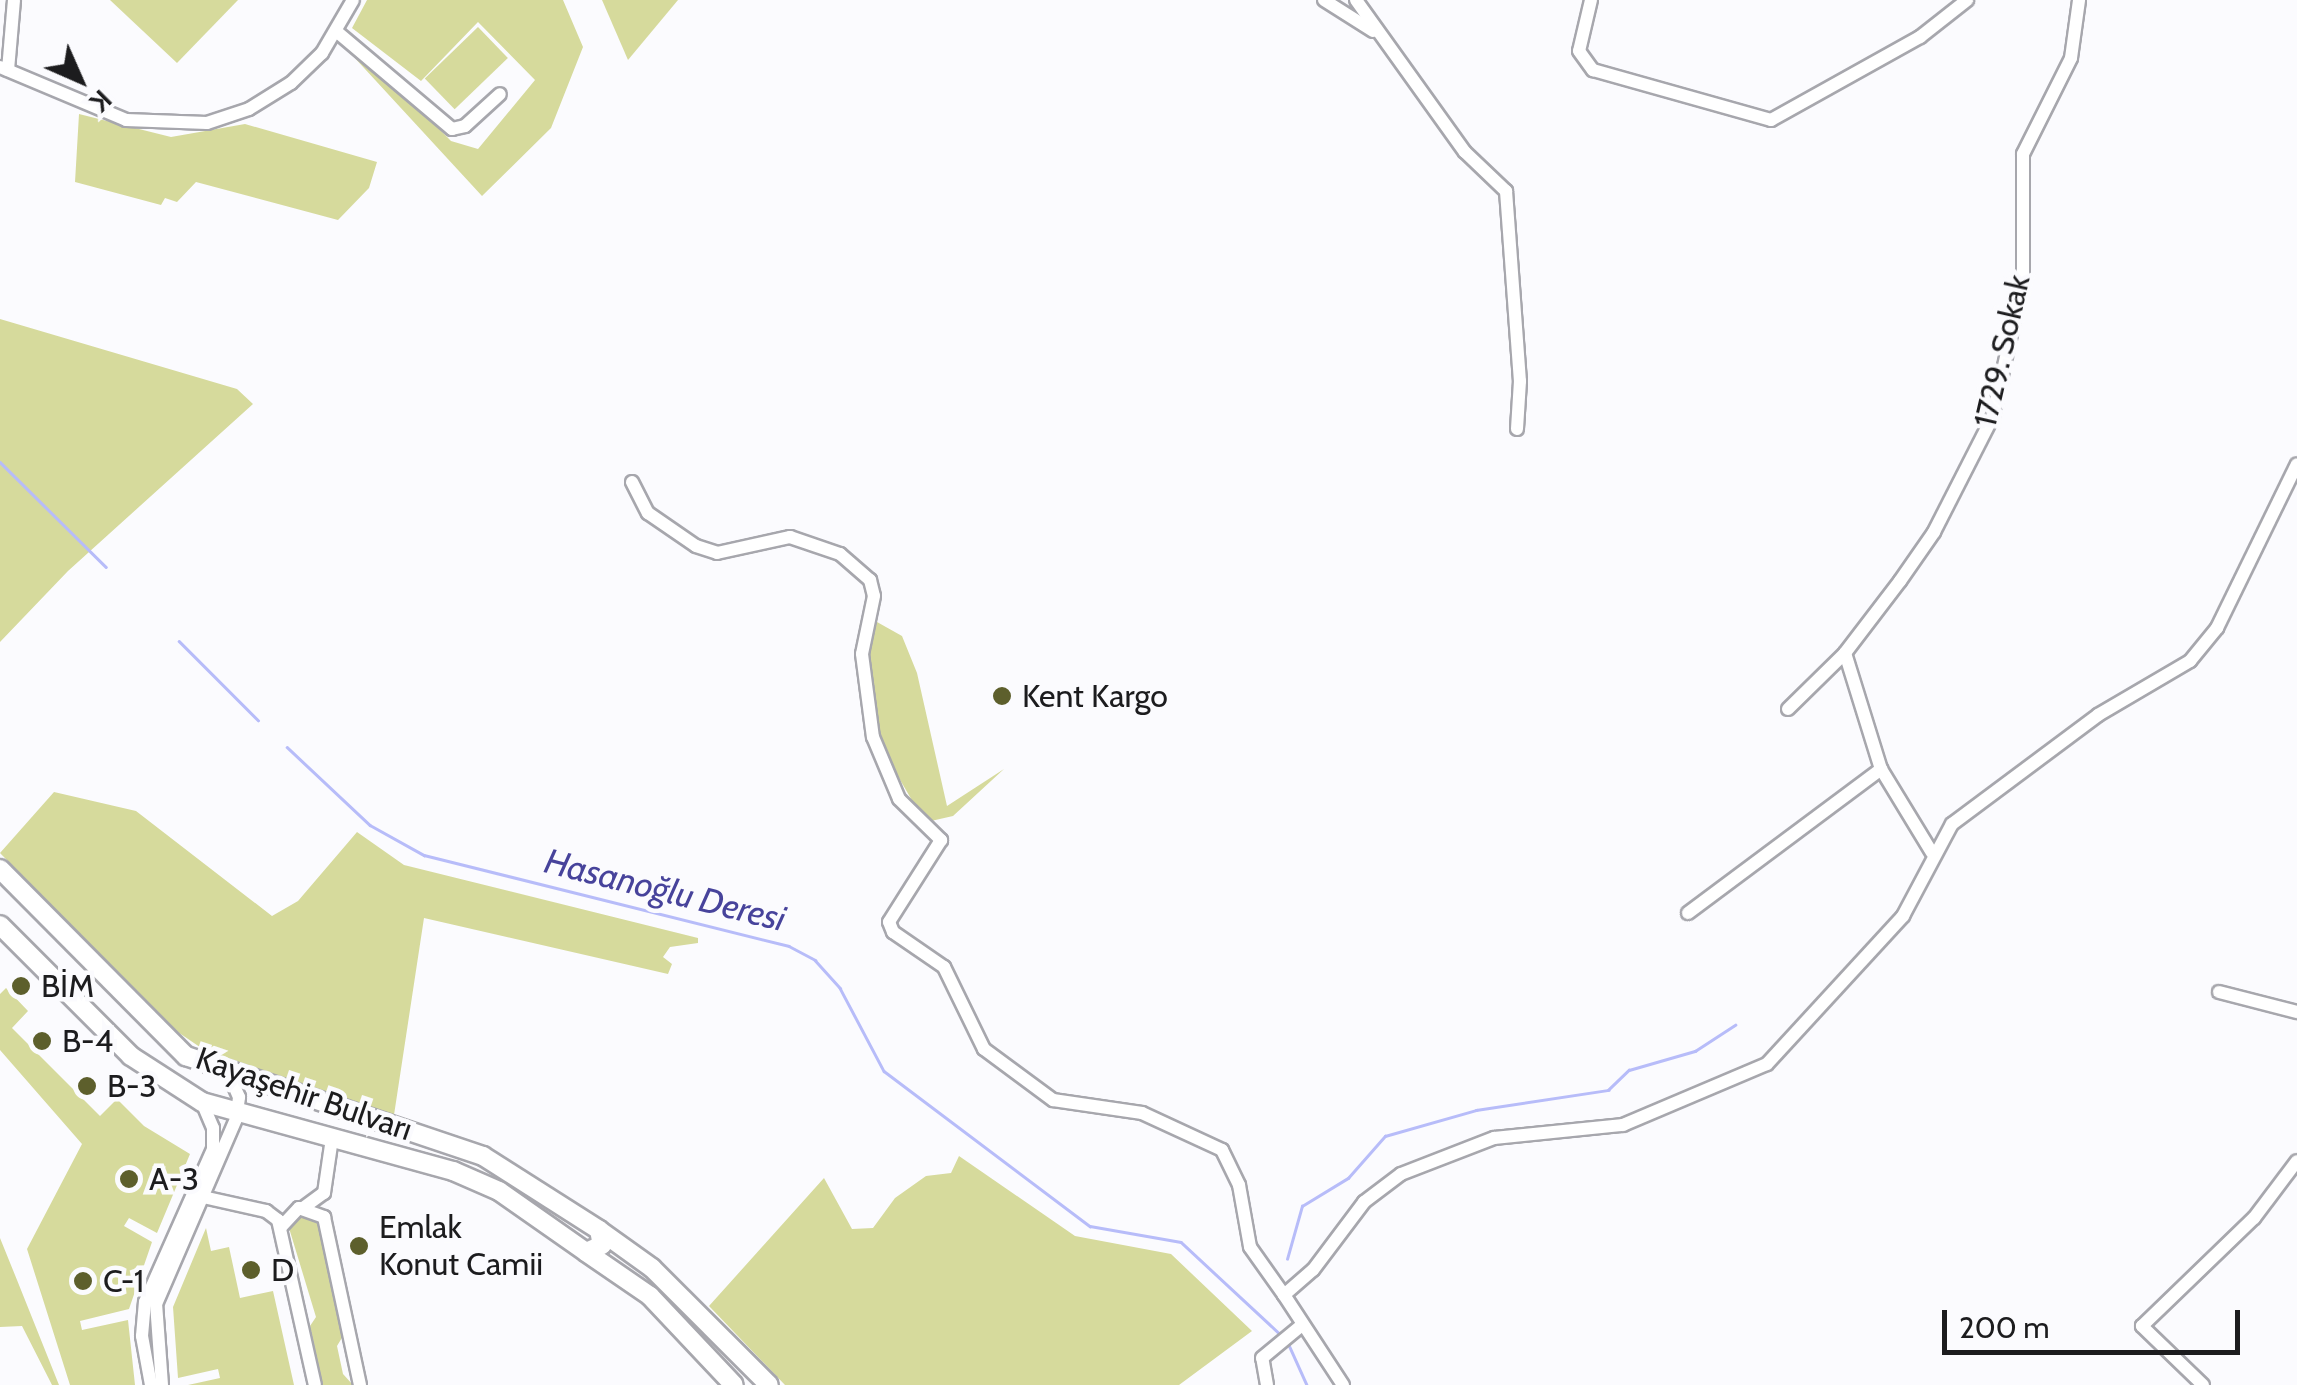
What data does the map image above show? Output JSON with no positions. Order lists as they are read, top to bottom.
{
  "streets": {
    "main road": ["Kayaşehir Bulvarı"],
    "street": ["1729. Sokak"]
  },
  "water": ["Hasanoğlu Deresi"],
  "places": [
    "Kent Kargo",
    "BİM",
    "B-4",
    "B-3",
    "A-3",
    "Emlak Konut Camii",
    "D",
    "C-1"
  ],
  "scale_bar": "200 m",
  "north": "bottom right"
}
